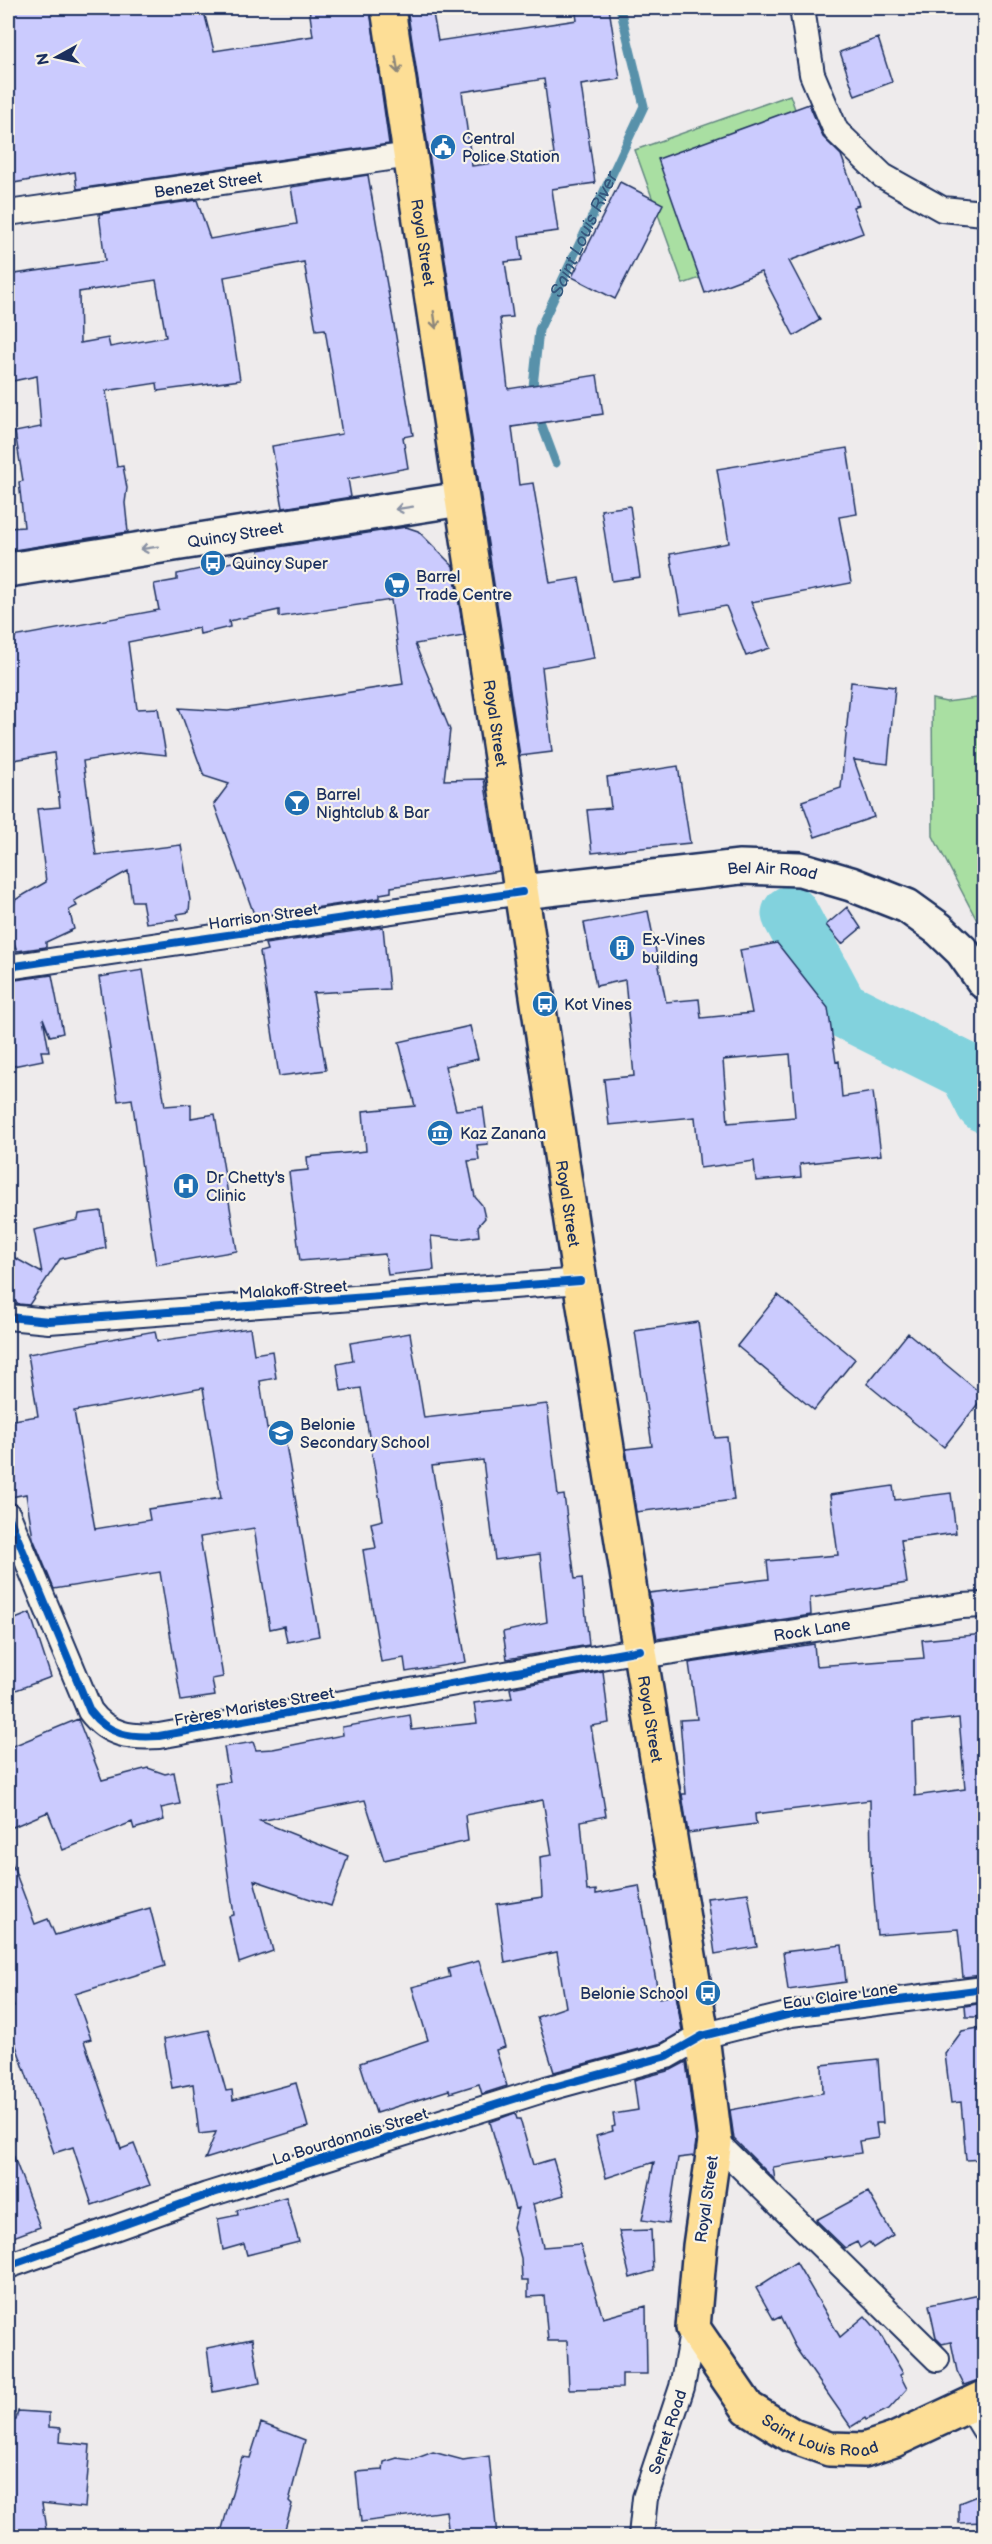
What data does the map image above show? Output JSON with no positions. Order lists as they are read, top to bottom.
{
  "streets": {
    "main road": [
      "Royal Street",
      "Quincy Street",
      "Bel Air Road",
      "Saint Louis Road"
    ],
    "street": [
      "Benezet Street",
      "Harrison Street",
      "Malakoff Street",
      "Rock Lane",
      "Frères Maristes Street",
      "Eau Claire Lane",
      "La Bourdonnais Street",
      "Serret Road"
    ]
  },
  "crossings": [
    ["Benezet Street", "Royal Street"],
    ["Royal Street", "Quincy Street"],
    ["Royal Street", "Bel Air Road"],
    ["Royal Street", "Harrison Street"],
    ["Royal Street", "Malakoff Street"],
    ["Royal Street", "Rock Lane"],
    ["Royal Street", "Frères Maristes Street"],
    ["Royal Street", "Eau Claire Lane"],
    ["Royal Street", "La Bourdonnais Street"],
    ["Royal Street", "Saint Louis Road"],
    ["Royal Street", "Serret Road"],
    ["Bel Air Road", "Harrison Street"],
    ["Rock Lane", "Frères Maristes Street"],
    ["Eau Claire Lane", "La Bourdonnais Street"],
    ["Saint Louis Road", "Serret Road"]
  ],
  "one_way": ["Quincy Street"],
  "water": ["Saint Louis River"],
  "places": {
    "public building": ["Central Police Station"],
    "bus stop": ["Quincy Super", "Kot Vines", "Belonie School"],
    "supermarket": ["Barrel Trade Centre"],
    "bar": ["Barrel Nightclub & Bar"],
    "building": ["Ex-Vines building"],
    "museum": ["Kaz Zanana"],
    "hospital": ["Dr Chetty's Clinic"],
    "school or university": ["Belonie Secondary School"]
  },
  "north": "left"
}
